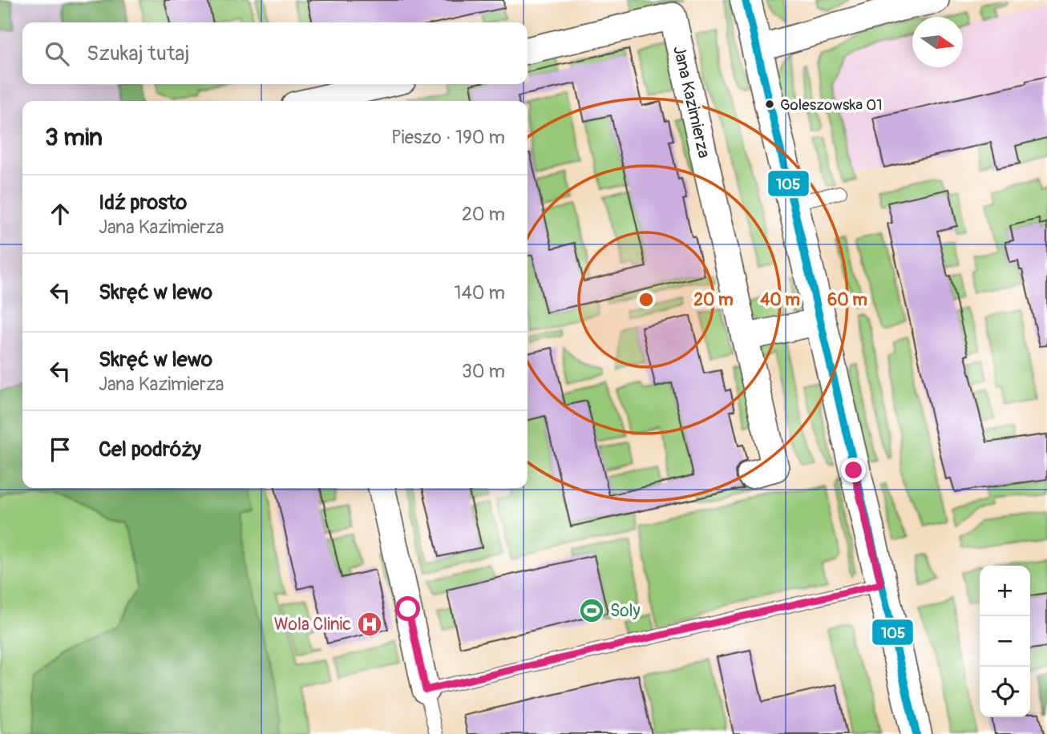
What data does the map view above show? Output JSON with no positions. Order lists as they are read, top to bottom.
{
  "streets": {
    "street": ["Jana Kazimierza"]
  },
  "places": {
    "other": ["Goleszowska 01"],
    "sports": ["Soly"],
    "hospital": ["Wola Clinic"]
  },
  "lines": ["transit line 105"],
  "north": "right",
  "page": {
    "search": "Szukaj tutaj",
    "heading": ["3 min", "Pieszo · 190 m"],
    "list": [
      ["Idź prosto", "Jana Kazimierza", "20 m"],
      ["Skręć w lewo", "140 m"],
      ["Skręć w lewo", "Jana Kazimierza", "30 m"],
      "Cel podróży"
    ],
    "map_buttons": ["+", "−"]
  },
  "rings": ["20 m", "40 m", "60 m"]
}
